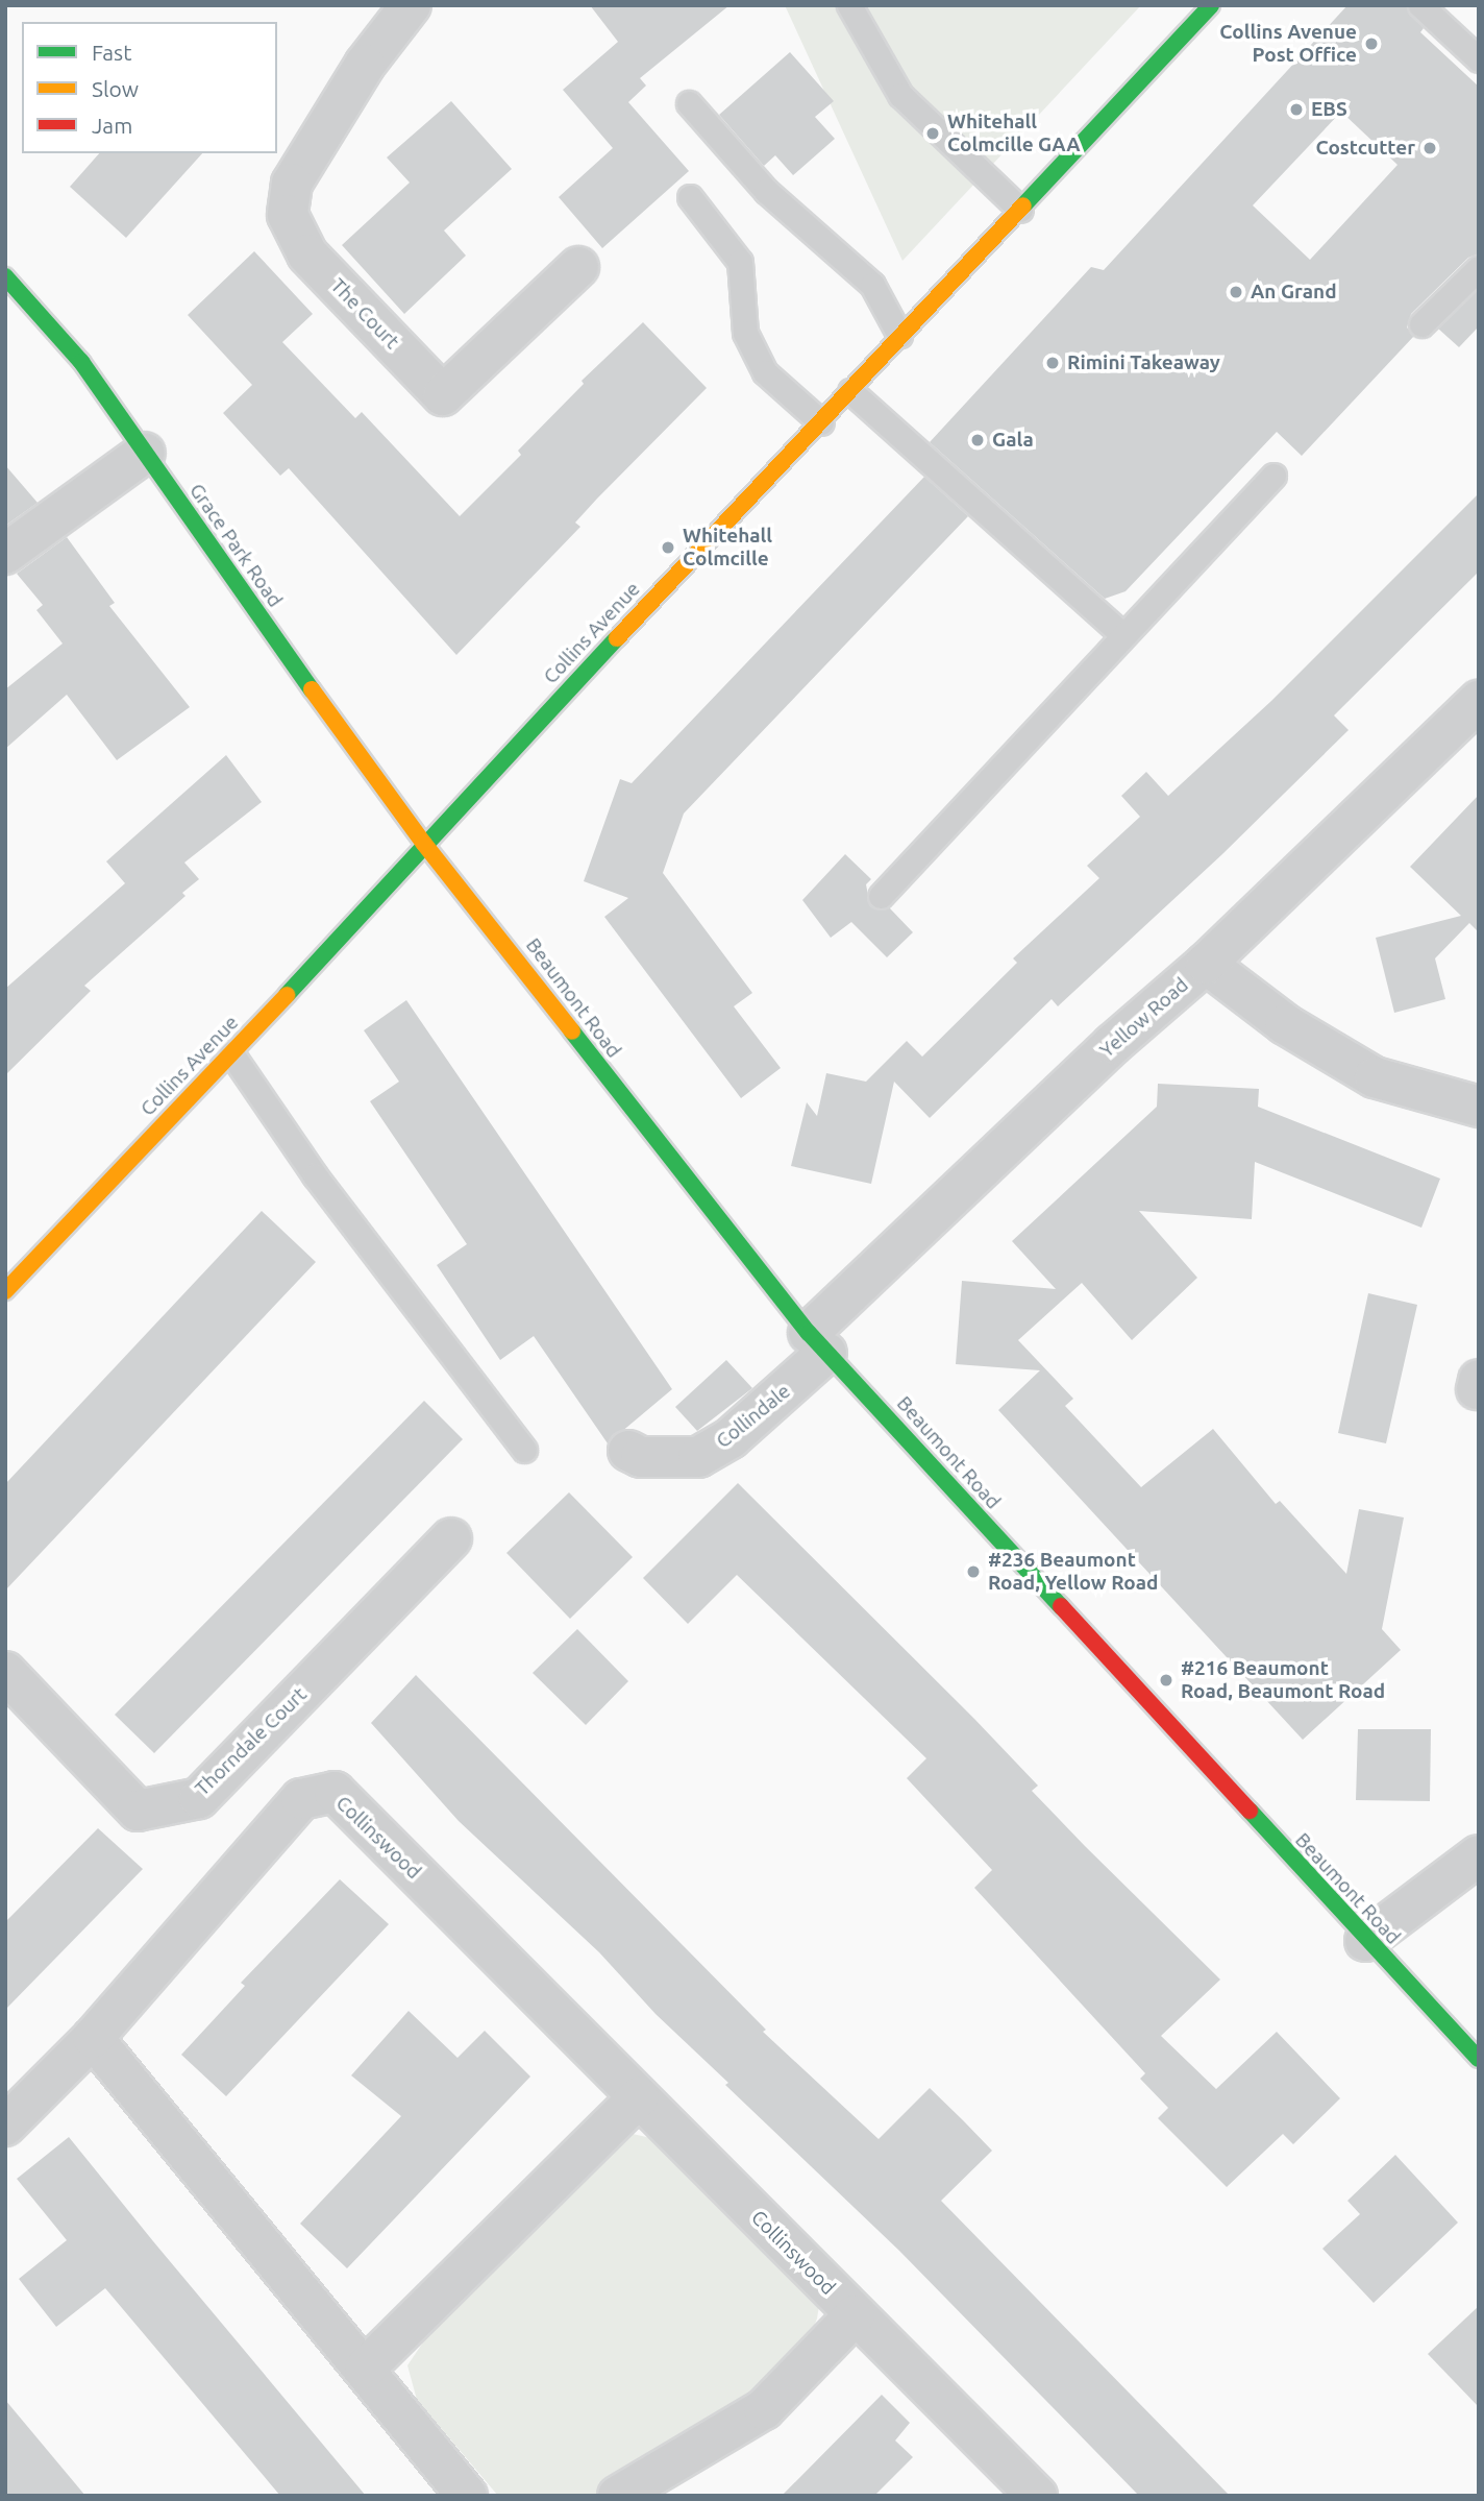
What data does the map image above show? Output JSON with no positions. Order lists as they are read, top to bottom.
{
  "streets": {
    "street": [
      "The Court",
      "Grace Park Road",
      "Collins Avenue",
      "Beaumont Road",
      "Yellow Road",
      "Collindale",
      "Thorndale Court",
      "Collinswood"
    ]
  },
  "crossings": [
    ["Grace Park Road", "Collins Avenue"],
    ["Grace Park Road", "Beaumont Road"],
    ["Collins Avenue", "Beaumont Road"],
    ["Beaumont Road", "Yellow Road"],
    ["Beaumont Road", "Collindale"],
    ["Yellow Road", "Collindale"]
  ],
  "places": [
    "Collins Avenue Post Office",
    "EBS",
    "Whitehall Colmcille GAA",
    "Costcutter",
    "An Grand",
    "Rimini Takeaway",
    "Gala",
    "Whitehall Colmcille",
    "#236 Beaumont Road, Yellow Road",
    "#216 Beaumont Road, Beaumont Road"
  ],
  "legend": ["Fast", "Slow", "Jam"]
}
